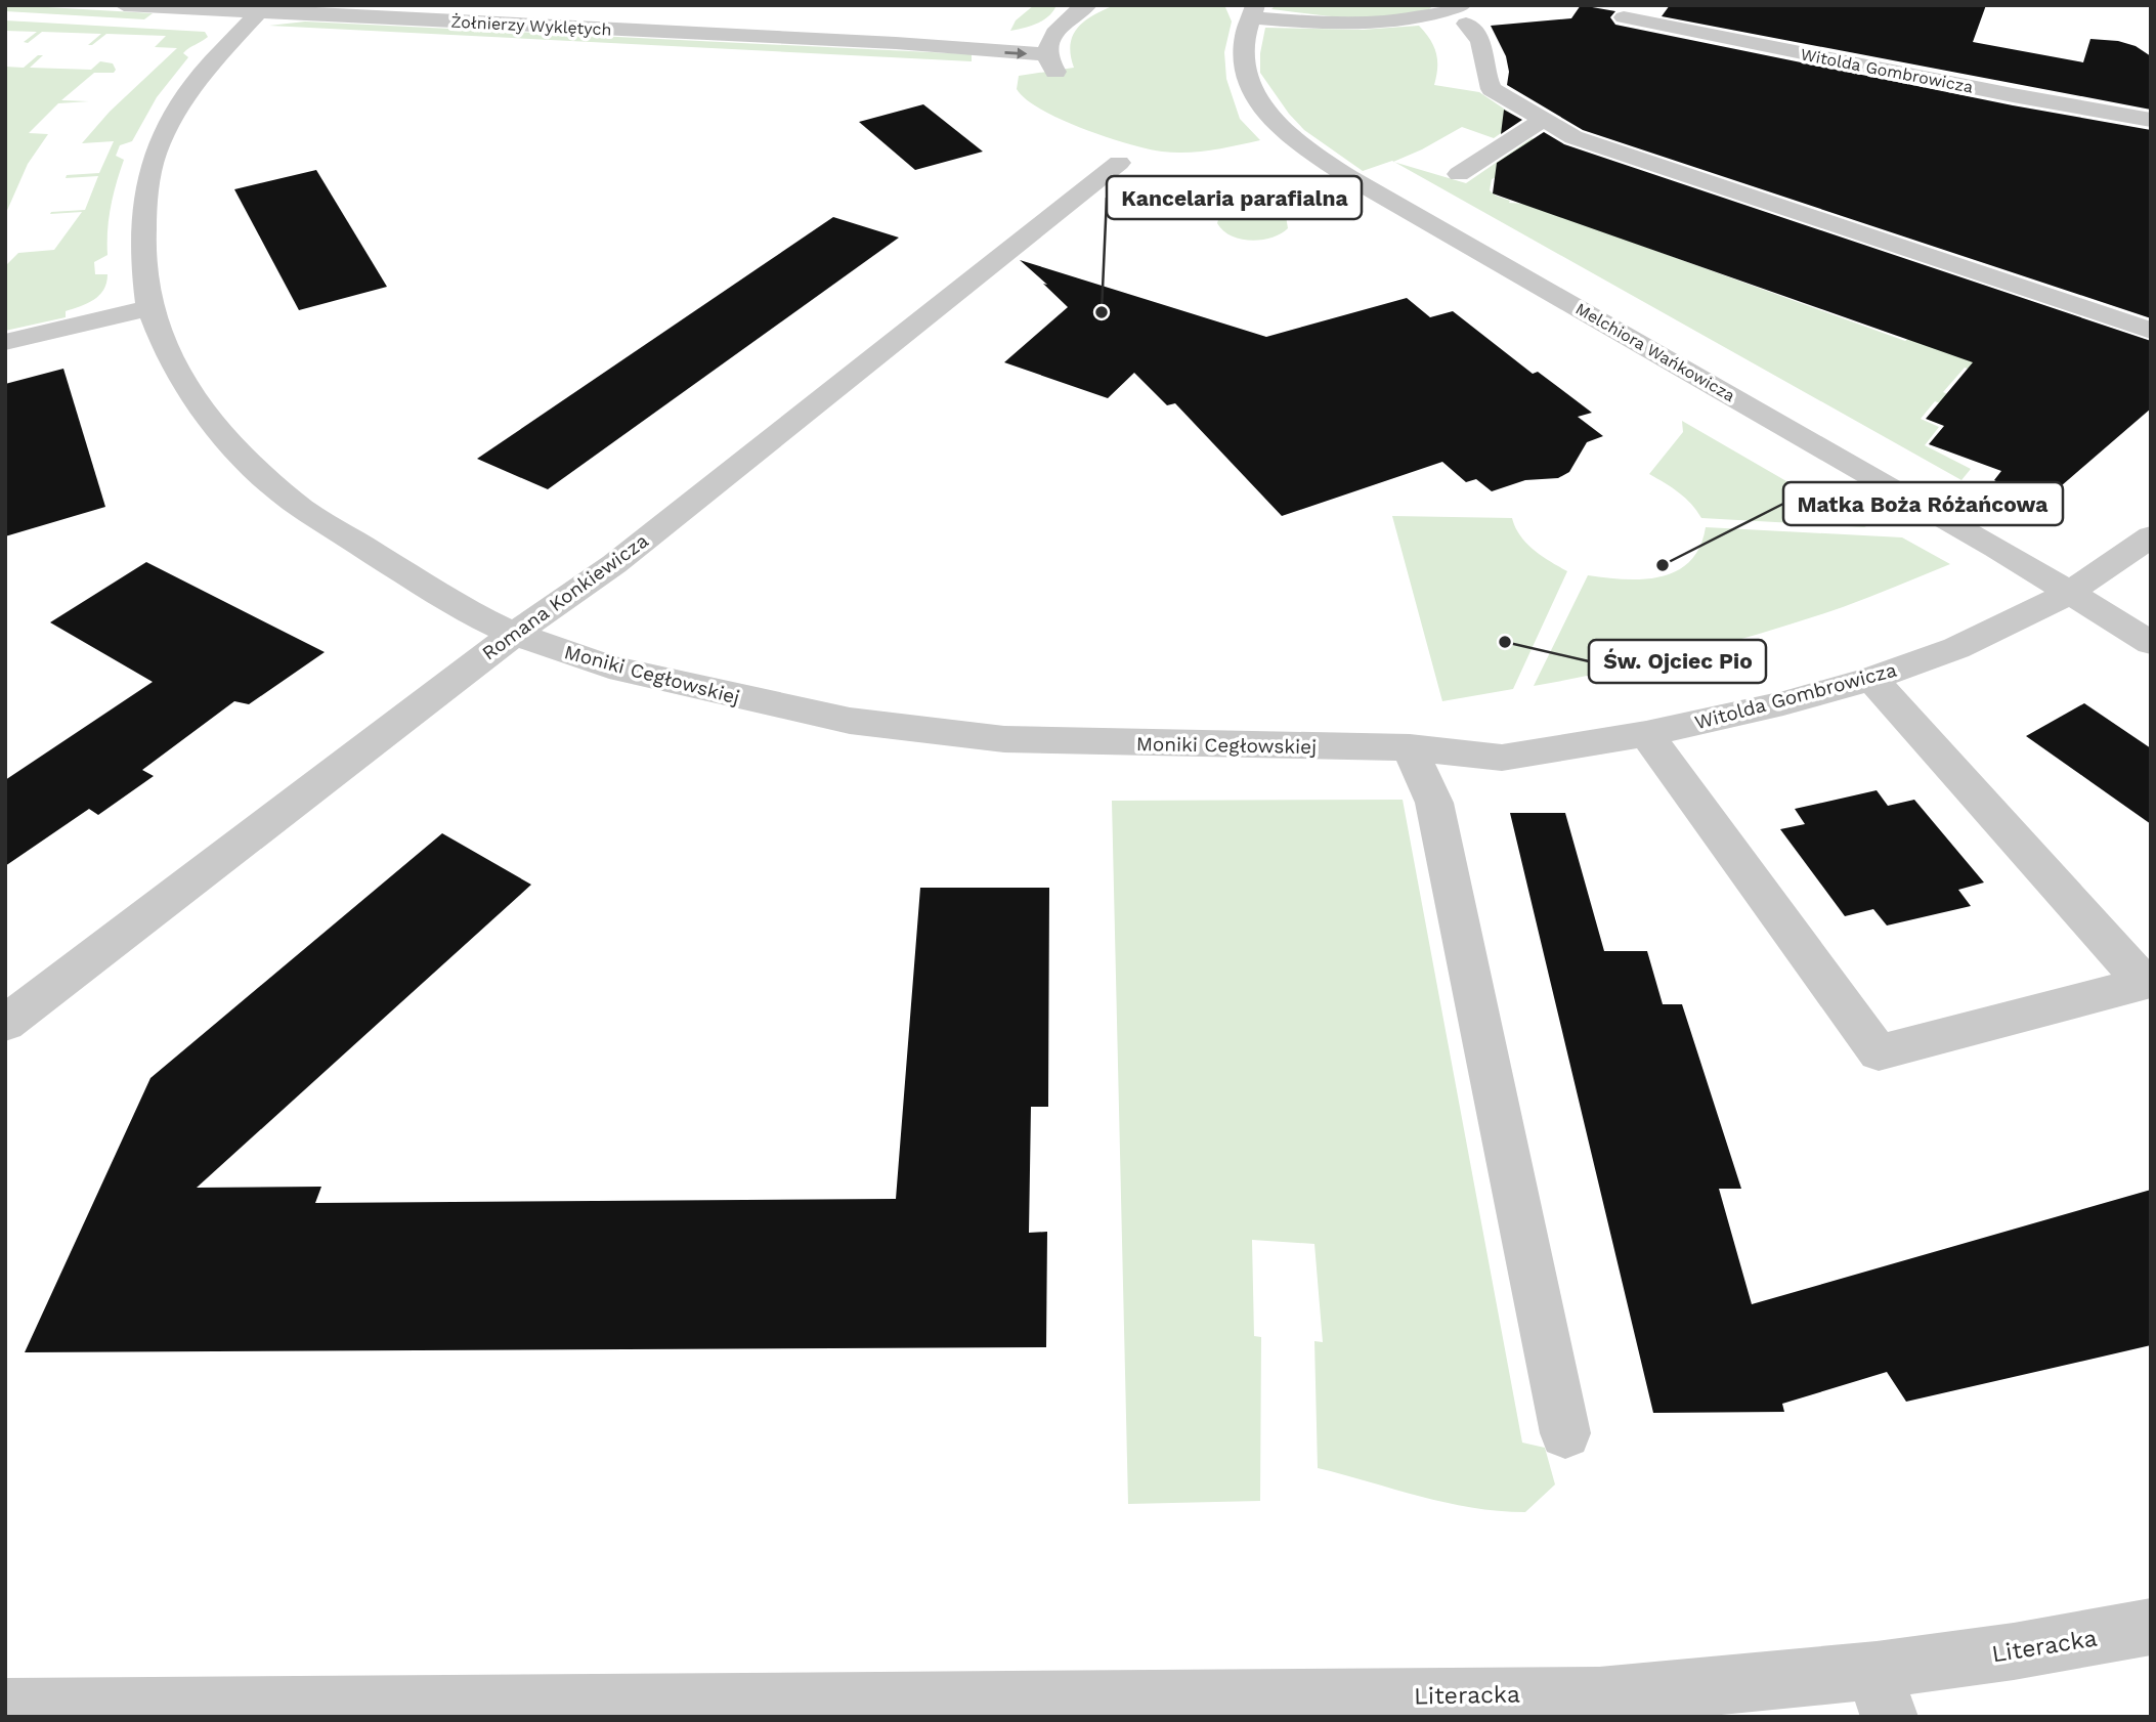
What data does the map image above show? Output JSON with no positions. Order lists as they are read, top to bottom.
{
  "streets": {
    "street": [
      "Żołnierzy Wyklętych",
      "Witolda Gombrowicza",
      "Melchiora Wańkowicza",
      "Romana Konkiewicza",
      "Moniki Cegłowskiej",
      "Literacka"
    ]
  },
  "crossings": [
    ["Żołnierzy Wyklętych", "Moniki Cegłowskiej"],
    ["Witolda Gombrowicza", "Melchiora Wańkowicza"],
    ["Witolda Gombrowicza", "Moniki Cegłowskiej"],
    ["Romana Konkiewicza", "Moniki Cegłowskiej"]
  ],
  "places": ["Kancelaria parafialna", "Matka Boża Różańcowa", "Św. Ojciec Pio"]
}
